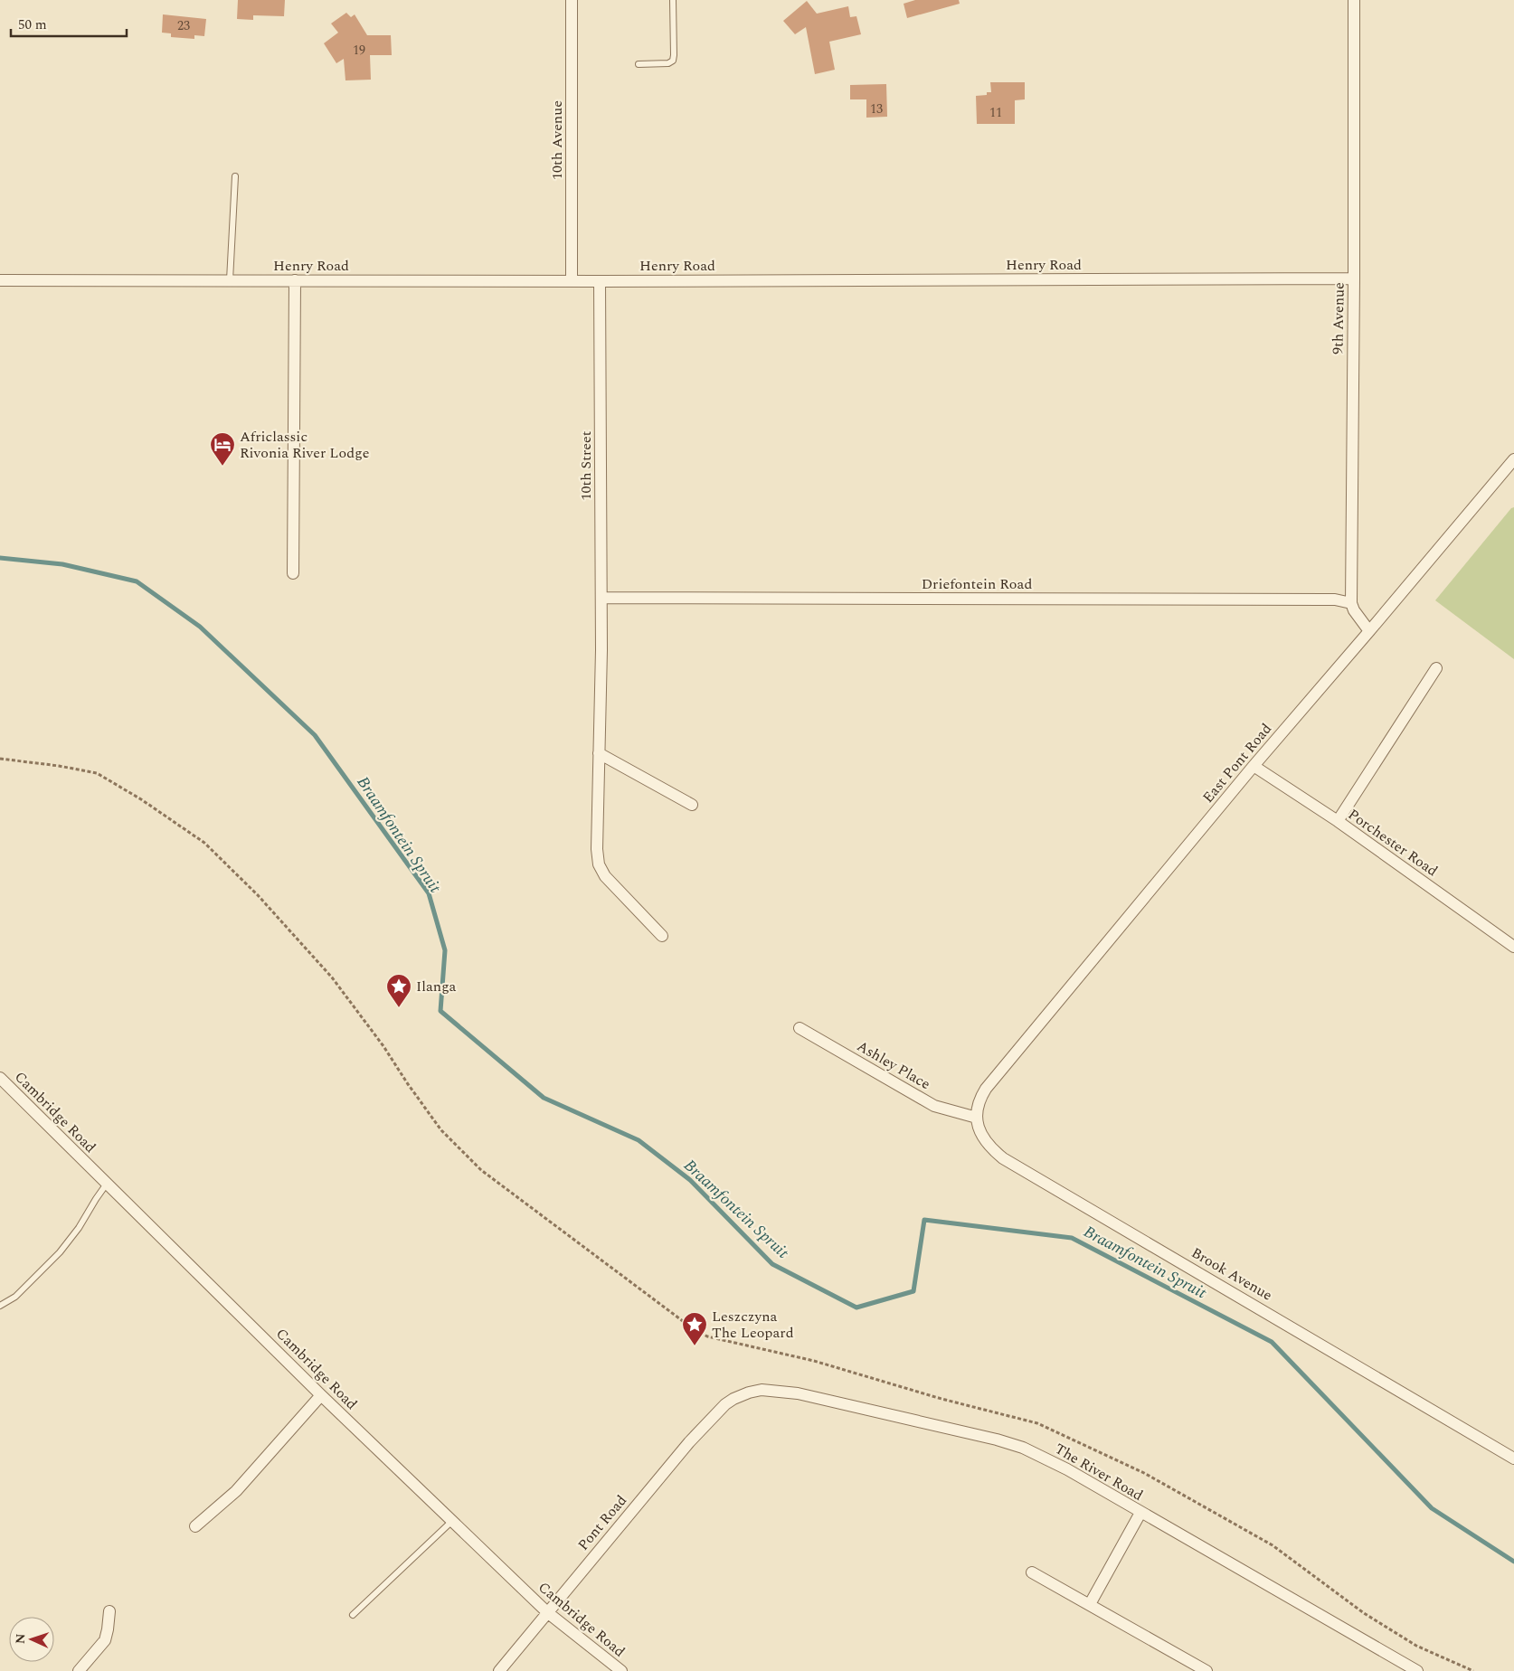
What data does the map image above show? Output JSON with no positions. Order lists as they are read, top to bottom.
{
  "streets": {
    "street": [
      "10th Avenue",
      "Henry Road",
      "9th Avenue",
      "10th Street",
      "Driefontein Road",
      "East Pont Road",
      "Porchester Road",
      "Ashley Place",
      "Cambridge Road",
      "Brook Avenue",
      "The River Road",
      "Pont Road"
    ]
  },
  "crossings": [
    ["10th Avenue", "Henry Road"],
    ["Henry Road", "9th Avenue"],
    ["Henry Road", "10th Street"],
    ["9th Avenue", "Driefontein Road"],
    ["10th Street", "Driefontein Road"],
    ["East Pont Road", "Porchester Road"],
    ["East Pont Road", "Brook Avenue"],
    ["Ashley Place", "Brook Avenue"],
    ["Cambridge Road", "Pont Road"],
    ["The River Road", "Pont Road"]
  ],
  "water": ["Braamfontein Spruit"],
  "places": {
    "hotel": ["Africlassic Rivonia River Lodge"],
    "place": ["Ilanga", "Leszczyna The Leopard"]
  },
  "house_numbers": [
    "23",
    "19",
    "13",
    "11"
  ],
  "scale_bar": "50 m",
  "north": "left"
}
